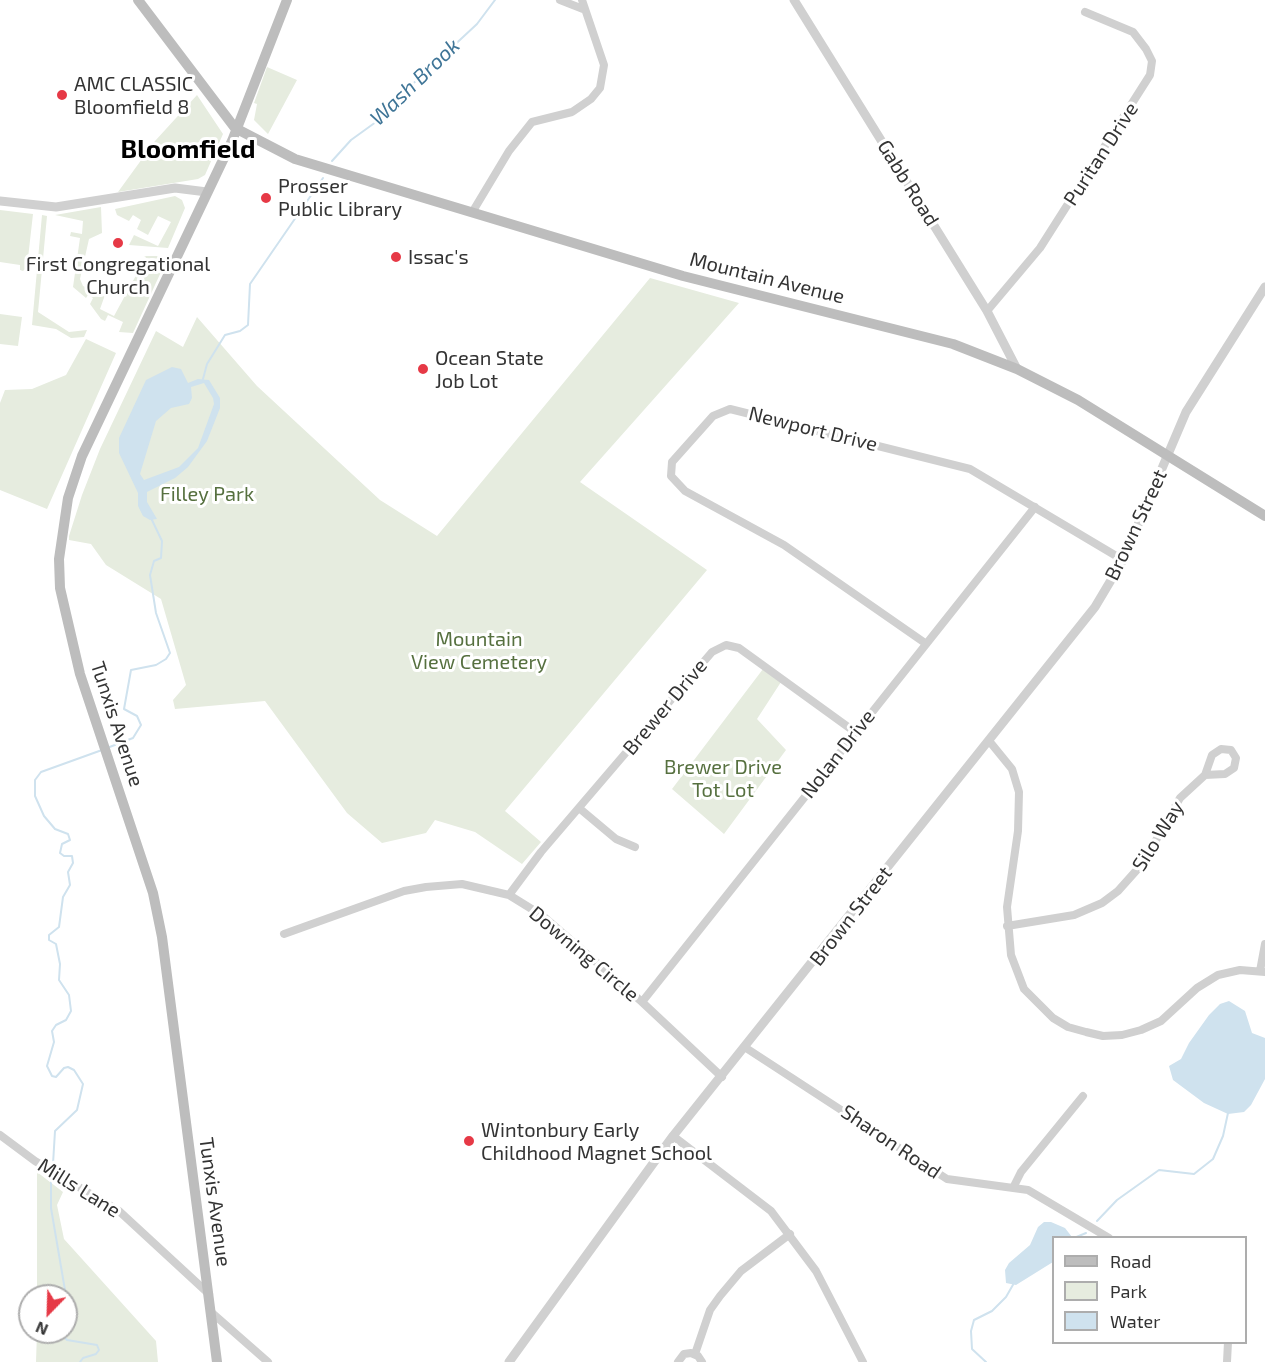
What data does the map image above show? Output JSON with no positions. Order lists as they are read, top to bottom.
{
  "streets": {
    "main road": ["Mountain Avenue", "Tunxis Avenue"],
    "street": [
      "Puritan Drive",
      "Gabb Road",
      "Newport Drive",
      "Brown Street",
      "Brewer Drive",
      "Nolan Drive",
      "Silo Way",
      "Downing Circle",
      "Sharon Road",
      "Mills Lane"
    ]
  },
  "crossings": [
    ["Puritan Drive", "Gabb Road"],
    ["Gabb Road", "Mountain Avenue"],
    ["Mountain Avenue", "Brown Street"],
    ["Mountain Avenue", "Tunxis Avenue"],
    ["Newport Drive", "Brown Street"],
    ["Newport Drive", "Nolan Drive"],
    ["Brown Street", "Downing Circle"],
    ["Brown Street", "Sharon Road"],
    ["Brewer Drive", "Nolan Drive"],
    ["Brewer Drive", "Downing Circle"],
    ["Tunxis Avenue", "Mills Lane"],
    ["Nolan Drive", "Downing Circle"]
  ],
  "districts": ["Bloomfield"],
  "water": ["Wash Brook"],
  "parks": ["Filley Park", "Mountain View Cemetery", "Brewer Drive Tot Lot"],
  "places": [
    "AMC CLASSIC Bloomfield 8",
    "Prosser Public Library",
    "First Congregational Church",
    "Issac's",
    "Ocean State Job Lot",
    "Wintonbury Early Childhood Magnet School"
  ],
  "legend": ["Road", "Park", "Water"],
  "north": "bottom left"
}
